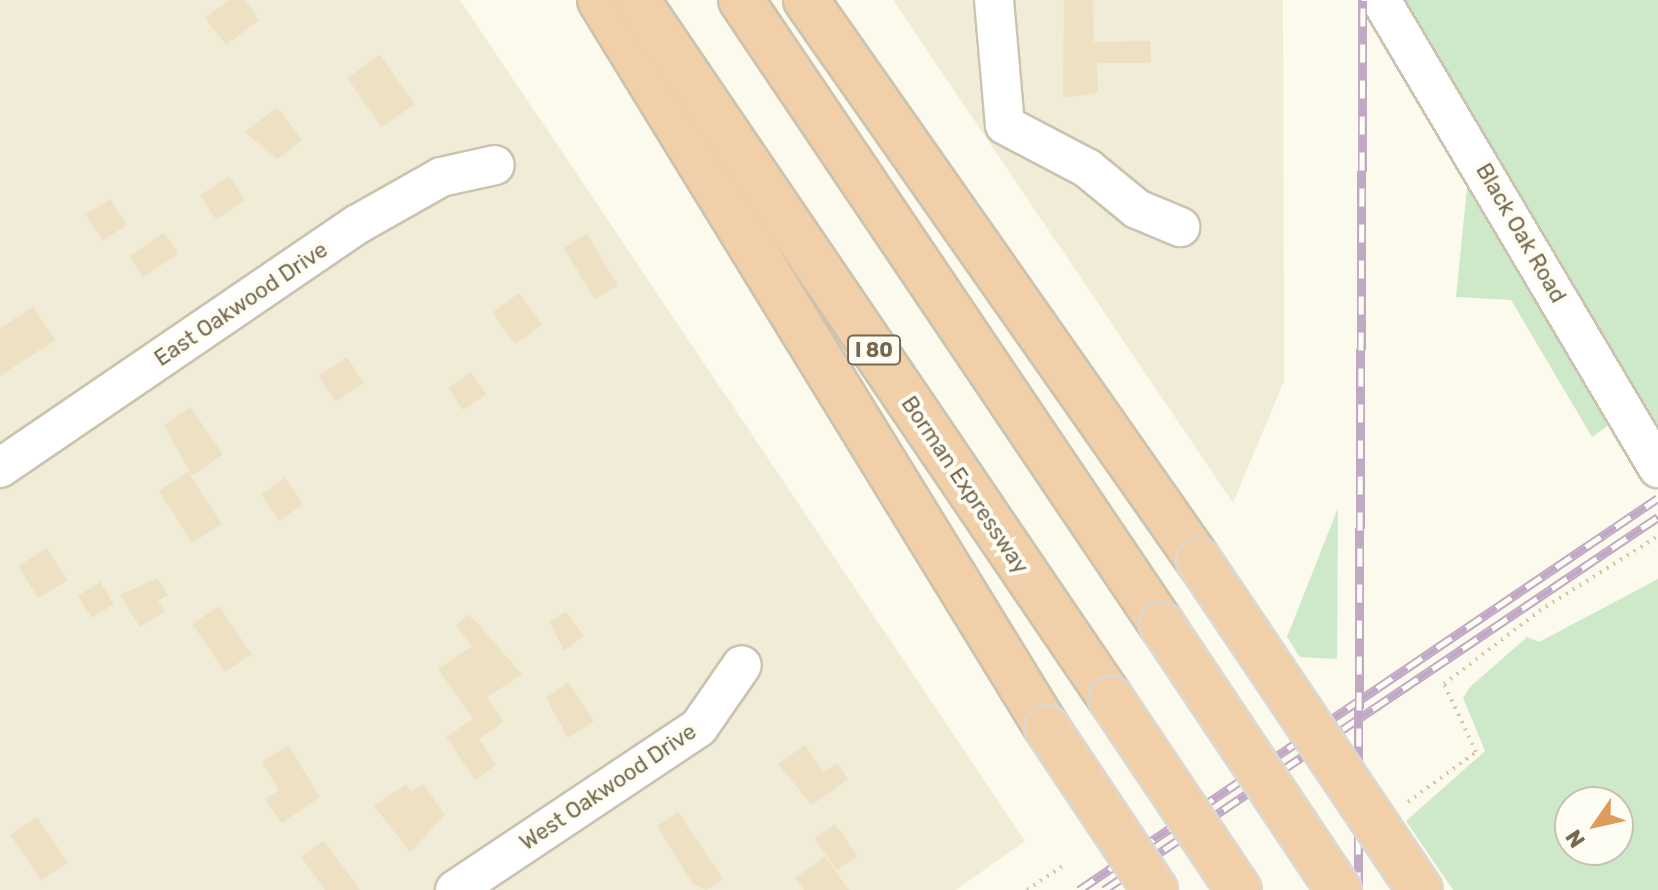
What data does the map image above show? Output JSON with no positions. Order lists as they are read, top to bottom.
{
  "streets": {
    "highway": ["I 80", "Borman Expressway"],
    "street": ["Black Oak Road", "East Oakwood Drive", "West Oakwood Drive"]
  },
  "north": "bottom left"
}
